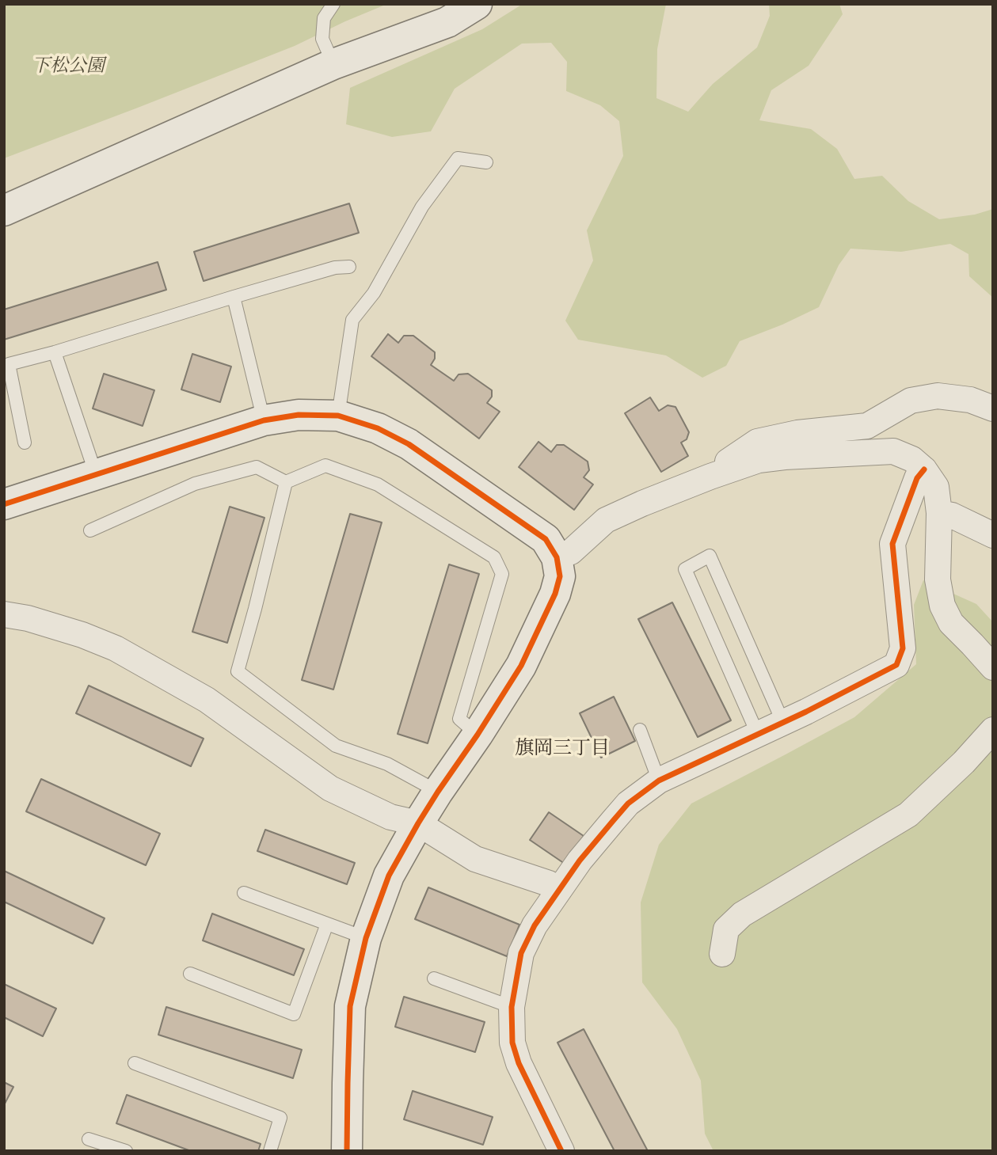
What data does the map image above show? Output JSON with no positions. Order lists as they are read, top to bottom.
{
  "districts": ["旗岡三丁目"],
  "parks": ["下松公園"]
}
